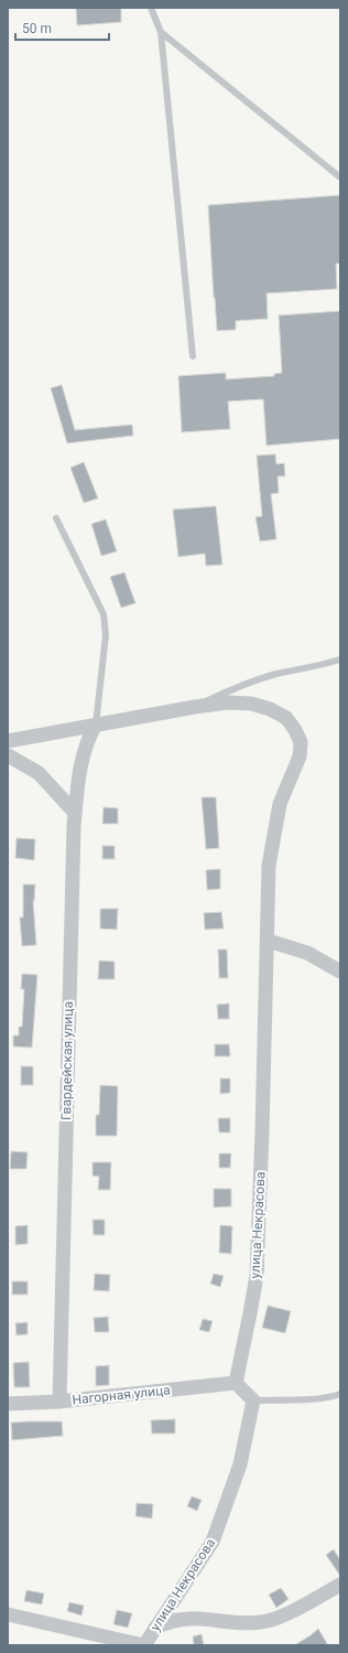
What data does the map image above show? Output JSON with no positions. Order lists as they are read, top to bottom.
{
  "streets": {
    "street": ["Гвардейская улица", "улица Некрасова", "Нагорная улица"]
  },
  "crossings": [
    ["Гвардейская улица", "улица Некрасова"],
    ["Гвардейская улица", "Нагорная улица"],
    ["улица Некрасова", "Нагорная улица"]
  ],
  "scale_bar": "50 m"
}
